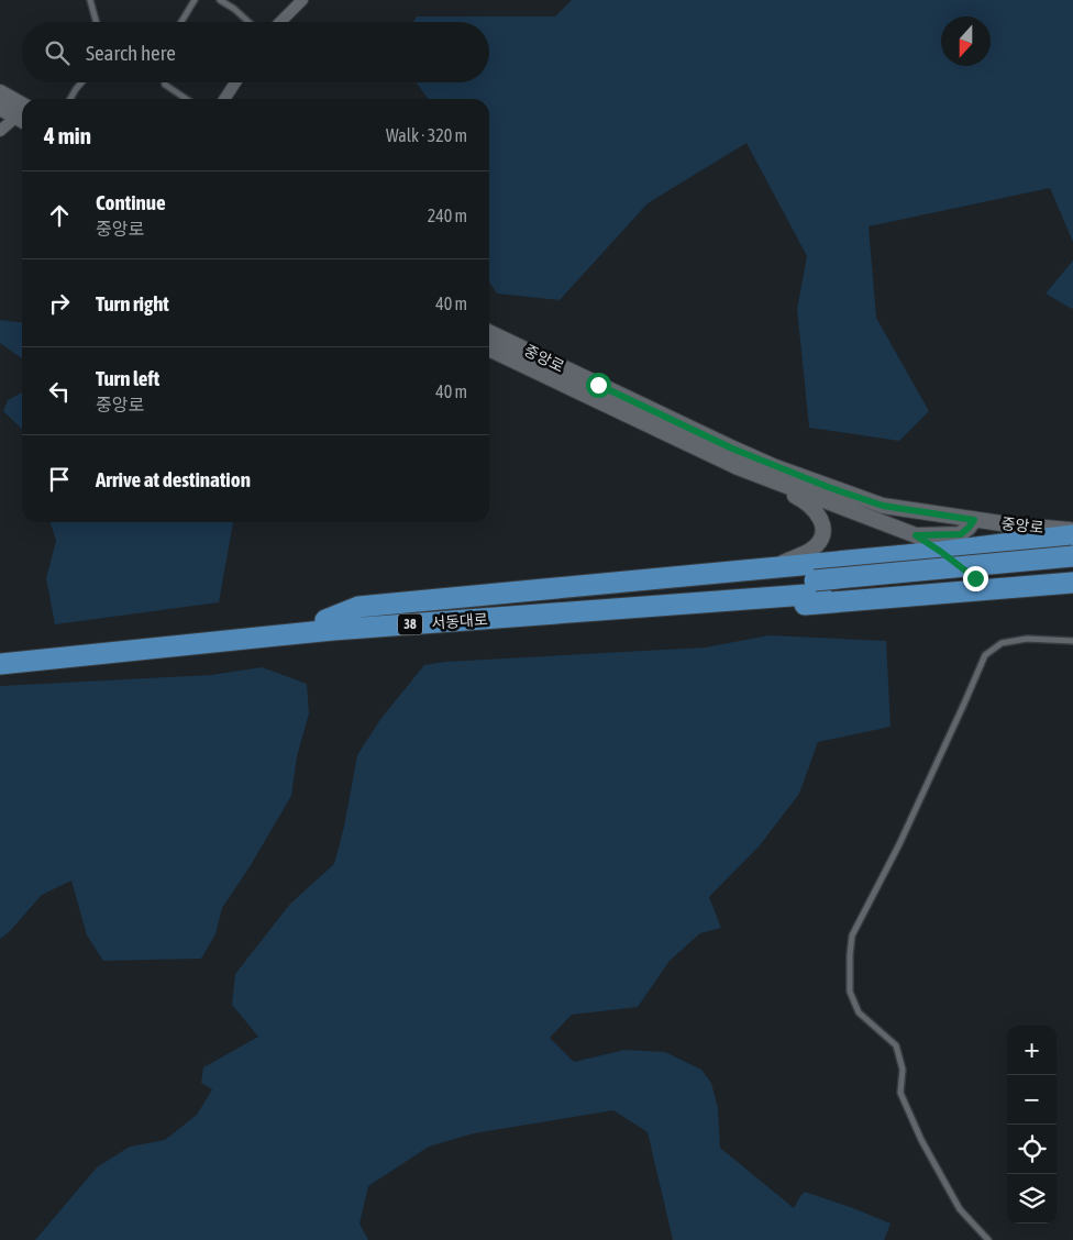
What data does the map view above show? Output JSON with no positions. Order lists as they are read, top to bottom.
{
  "streets": {
    "highway": ["서동대로", "38"],
    "main road": ["중앙로"]
  },
  "crossings": [
    ["서동대로", "38"]
  ],
  "north": "bottom",
  "page": {
    "search": "Search here",
    "heading": ["4 min", "Walk · 320 m"],
    "list": [
      ["Continue", "중앙로", "240 m"],
      ["Turn right", "40 m"],
      ["Turn left", "중앙로", "40 m"],
      "Arrive at destination"
    ],
    "map_buttons": ["+", "−"]
  }
}
